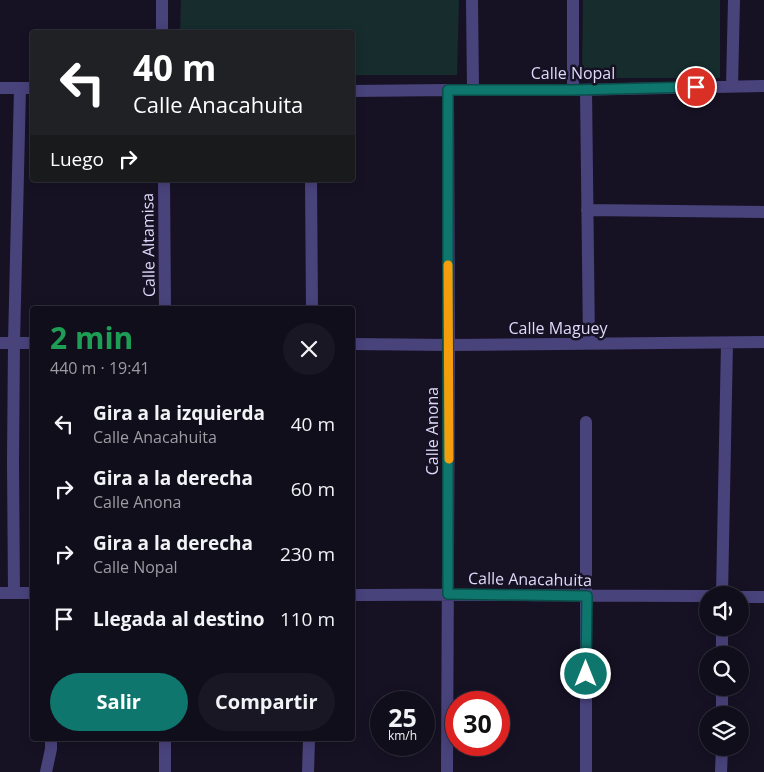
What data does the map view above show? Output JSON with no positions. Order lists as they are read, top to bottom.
{
  "streets": {
    "street": [
      "Calle Nopal",
      "Calle Altamisa",
      "Calle Maguey",
      "Calle Anona",
      "Calle Anacahuita"
    ]
  },
  "crossings": [
    ["Calle Nopal", "Calle Anona"],
    ["Calle Maguey", "Calle Anona"],
    ["Calle Anona", "Calle Anacahuita"]
  ],
  "page": {
    "turn": ["40 m", "Calle Anacahuita"],
    "then": "Luego",
    "heading": ["2 min", "440 m · 19:41"],
    "list": [
      {
        "name": "Gira a la izquierda",
        "note": "Calle Anacahuita",
        "value": "40 m"
      },
      {
        "name": "Gira a la derecha",
        "note": "Calle Anona",
        "value": "60 m"
      },
      {
        "name": "Gira a la derecha",
        "note": "Calle Nopal",
        "value": "230 m"
      },
      {
        "name": "Llegada al destino",
        "value": "110 m"
      }
    ],
    "buttons": ["Salir", "Compartir"],
    "speed": "25 km/h",
    "limit": "30"
  }
}
